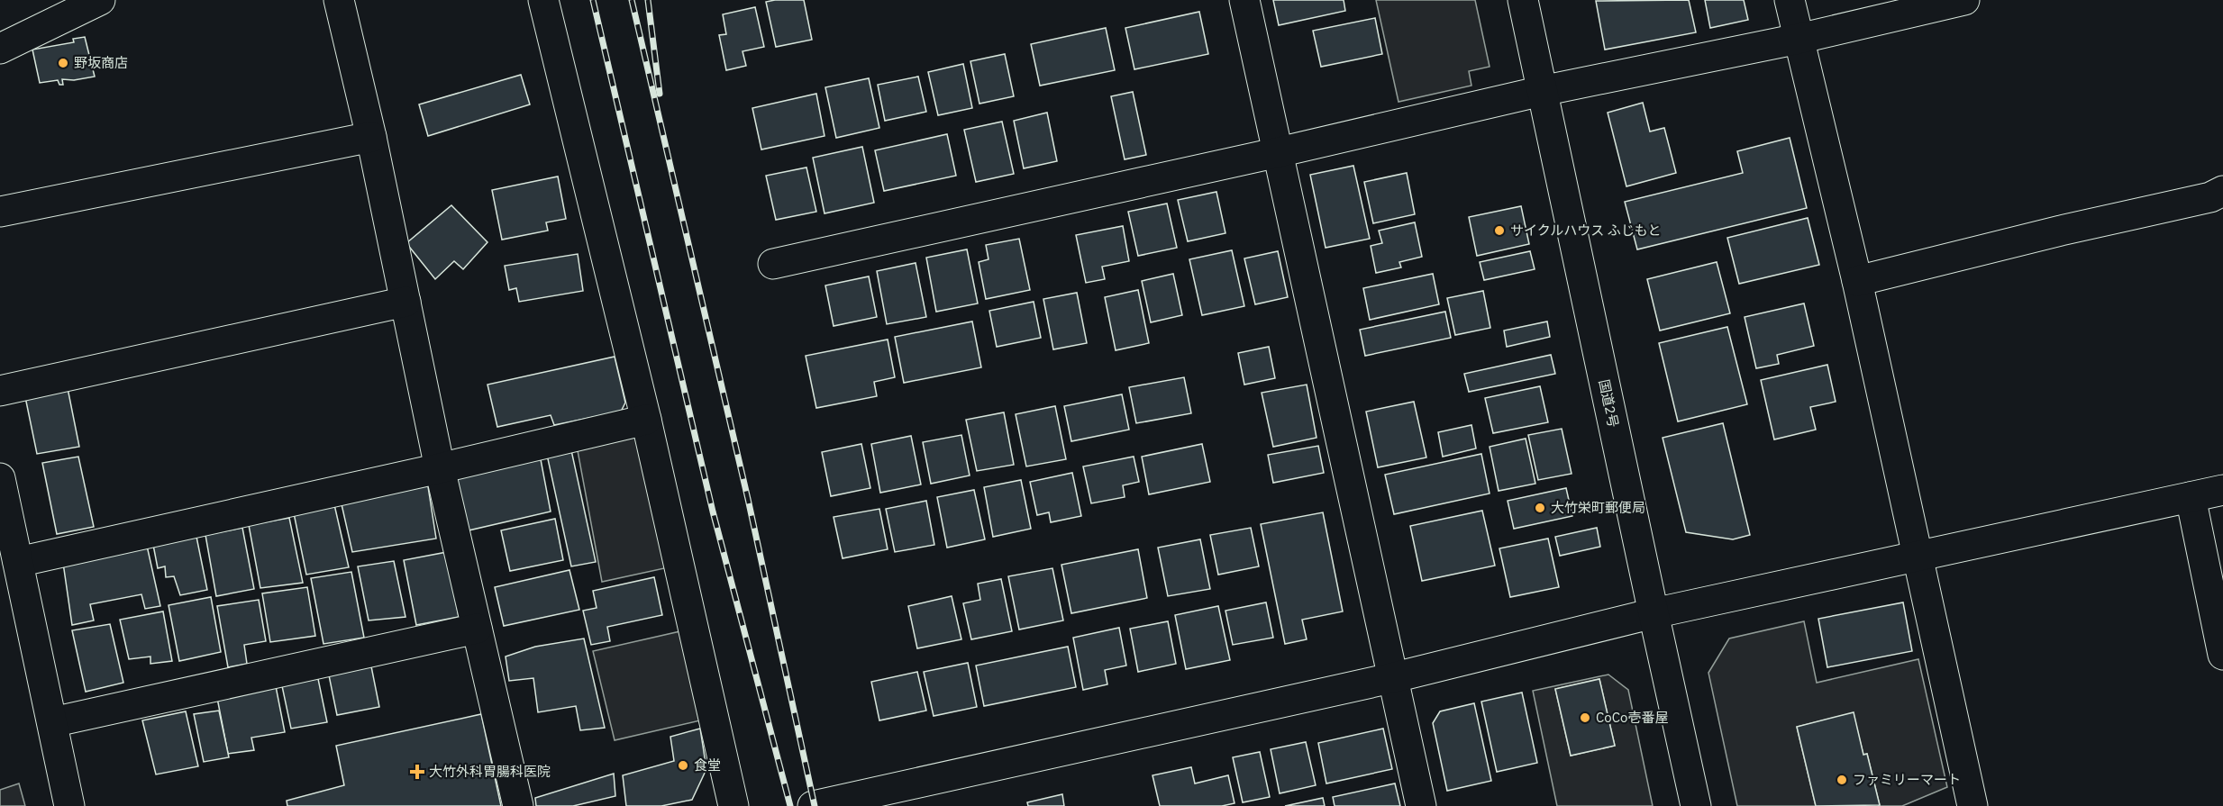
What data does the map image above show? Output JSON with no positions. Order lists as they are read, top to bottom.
{
  "streets": {
    "main road": ["国道2号"]
  },
  "places": {
    "other": [
      "野坂商店",
      "サイクルハウス ふじもと",
      "大竹栄町郵便局",
      "CoCo壱番屋",
      "食堂",
      "ファミリーマート"
    ],
    "health": ["大竹外科胃腸科医院"]
  }
}
